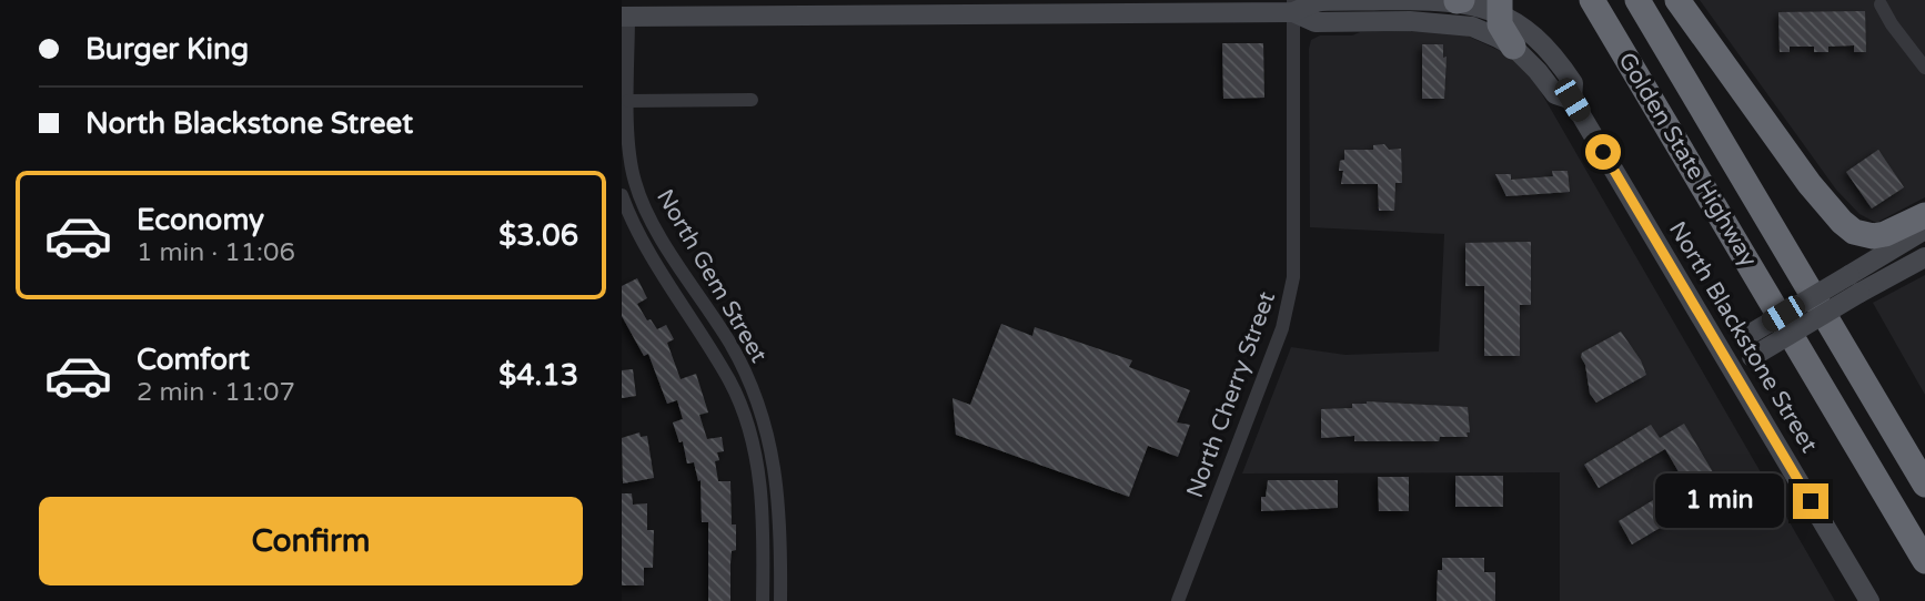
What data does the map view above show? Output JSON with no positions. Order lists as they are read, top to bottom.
{
  "streets": {
    "highway": ["Golden State Highway"],
    "main road": ["North Blackstone Street"],
    "street": ["North Gem Street", "North Cherry Street"]
  },
  "crossings": [
    ["North Blackstone Street", "North Cherry Street"]
  ],
  "page": {
    "banner": ["Burger King", "North Blackstone Street"],
    "list": [
      {
        "name": "Economy",
        "note": "1 min · 11:06",
        "value": "$3.06"
      },
      {
        "name": "Comfort",
        "note": "2 min · 11:07",
        "value": "$4.13"
      }
    ],
    "bubble": "1 min",
    "buttons": "Confirm"
  }
}
